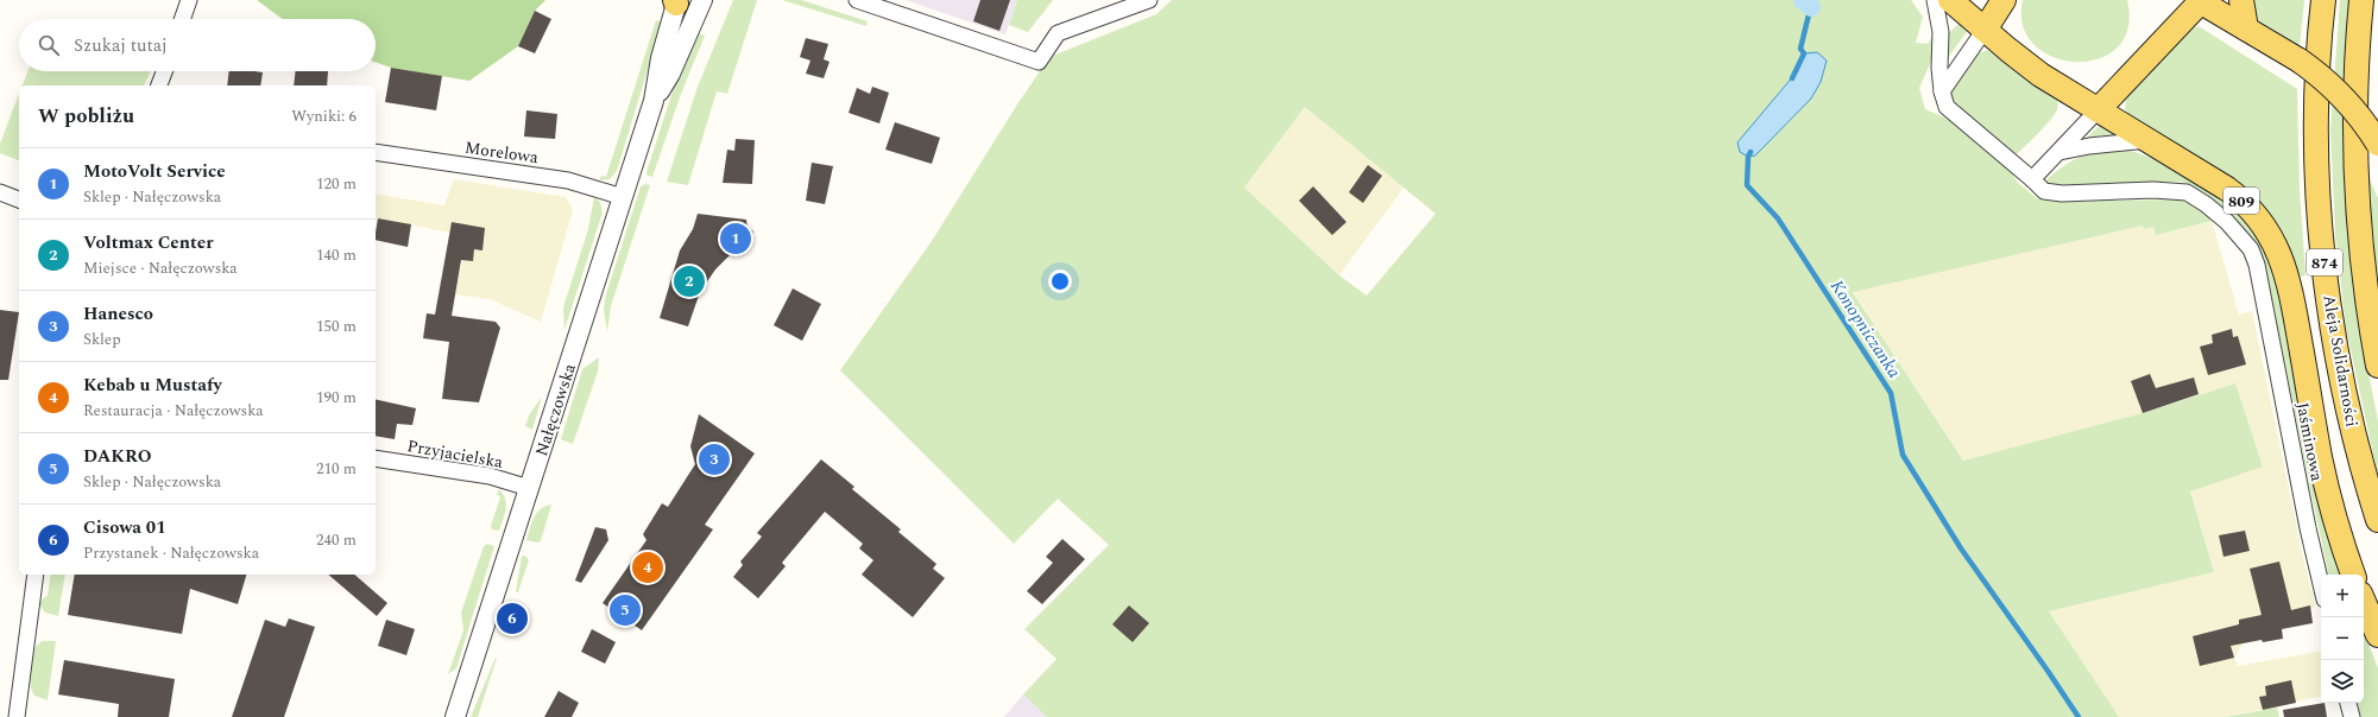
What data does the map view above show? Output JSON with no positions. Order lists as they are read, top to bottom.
{
  "streets": {
    "main road": ["809", "874", "Aleja Solidarności"],
    "street": [
      "Morelowa",
      "Nałęczowska",
      "Jaśminowa",
      "Przyjacielska"
    ]
  },
  "crossings": [
    ["Morelowa", "Nałęczowska"],
    ["Nałęczowska", "Przyjacielska"]
  ],
  "water": ["Konopniczanka"],
  "page": {
    "search": "Szukaj tutaj",
    "heading": ["W pobliżu", "Wyniki: 6"],
    "list": [
      {
        "mark": "1",
        "name": "MotoVolt Service",
        "note": "Sklep · Nałęczowska",
        "value": "120 m"
      },
      {
        "mark": "2",
        "name": "Voltmax Center",
        "note": "Miejsce · Nałęczowska",
        "value": "140 m"
      },
      {
        "mark": "3",
        "name": "Hanesco",
        "note": "Sklep",
        "value": "150 m"
      },
      {
        "mark": "4",
        "name": "Kebab u Mustafy",
        "note": "Restauracja · Nałęczowska",
        "value": "190 m"
      },
      {
        "mark": "5",
        "name": "DAKRO",
        "note": "Sklep · Nałęczowska",
        "value": "210 m"
      },
      {
        "mark": "6",
        "name": "Cisowa 01",
        "note": "Przystanek · Nałęczowska",
        "value": "240 m"
      }
    ],
    "pins": [
      "1",
      "2",
      "3",
      "4",
      "5",
      "6"
    ],
    "map_buttons": ["+", "−"]
  }
}
